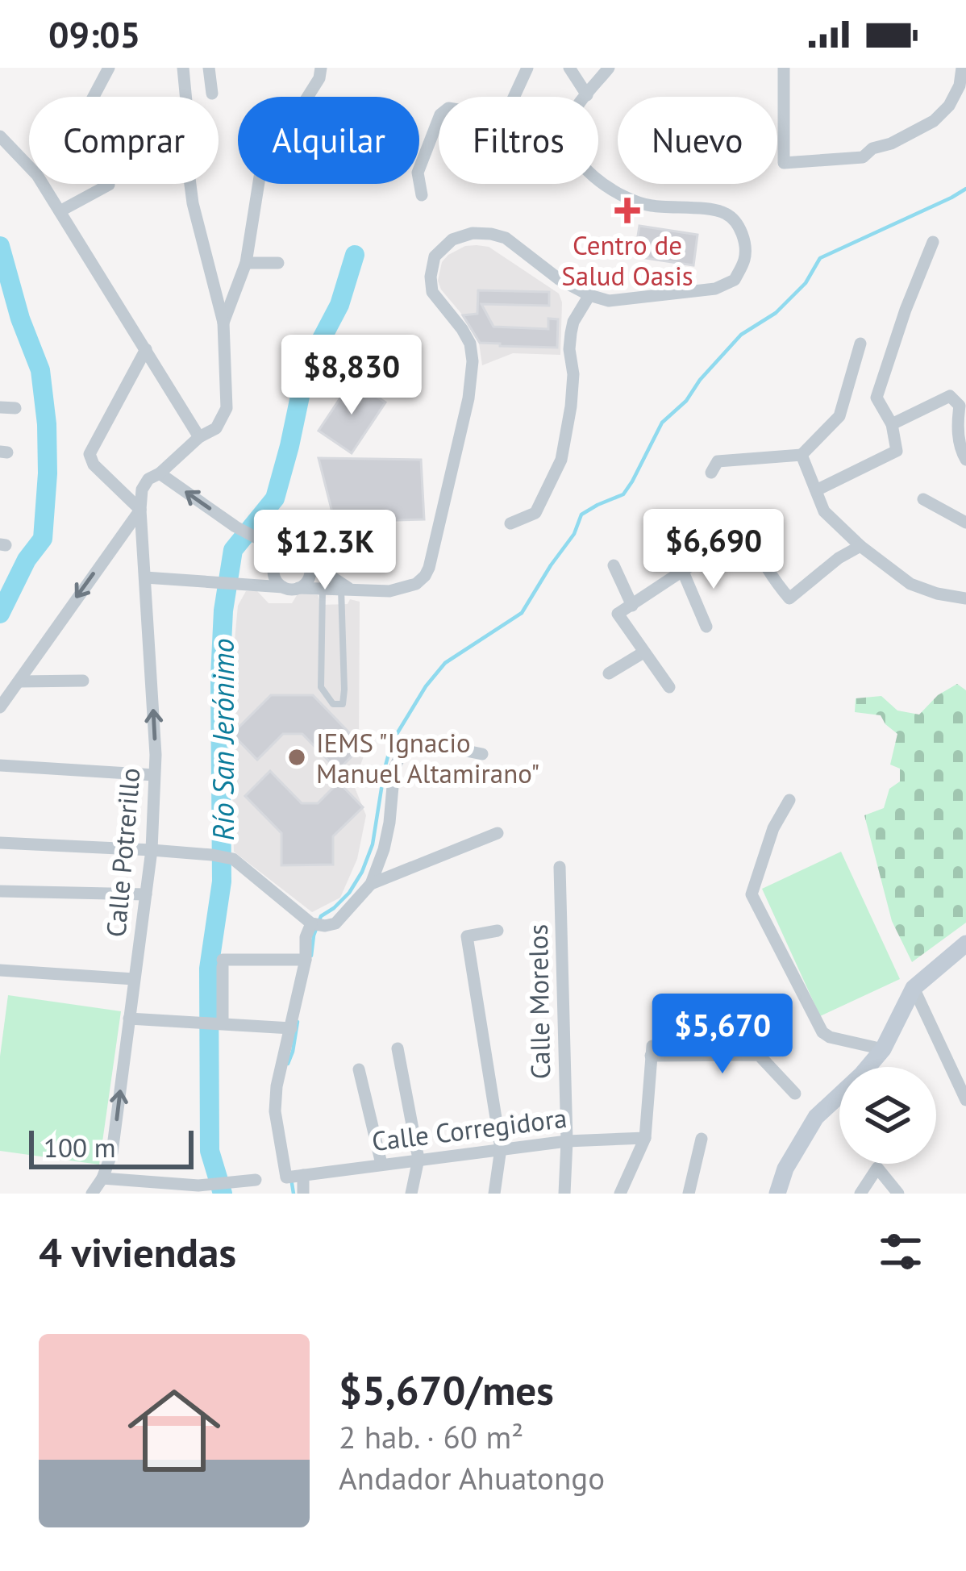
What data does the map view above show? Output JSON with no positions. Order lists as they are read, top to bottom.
{
  "streets": {
    "street": ["Calle Potrerillo", "Calle Morelos", "Calle Corregidora"]
  },
  "crossings": [
    ["Calle Morelos", "Calle Corregidora"]
  ],
  "one_way": ["Calle Potrerillo"],
  "water": ["Río San Jerónimo"],
  "places": {
    "health": ["Centro de Salud Oasis"],
    "other": ["IEMS \"Ignacio Manuel Altamirano\""]
  },
  "scale_bar": "100 m",
  "page": {
    "status": "09:05",
    "chip": [
      "Comprar",
      "Alquilar",
      "Filtros",
      "Nuevo"
    ],
    "price": [
      "$8,830",
      "$6,690",
      "$12.3K",
      "$5,670"
    ],
    "scale": "100 m",
    "heading": "4 viviendas",
    "list": [
      {
        "name": "$5,670/mes",
        "note": "2 hab. · 60 m² · Andador Ahuatongo"
      }
    ]
  }
}
